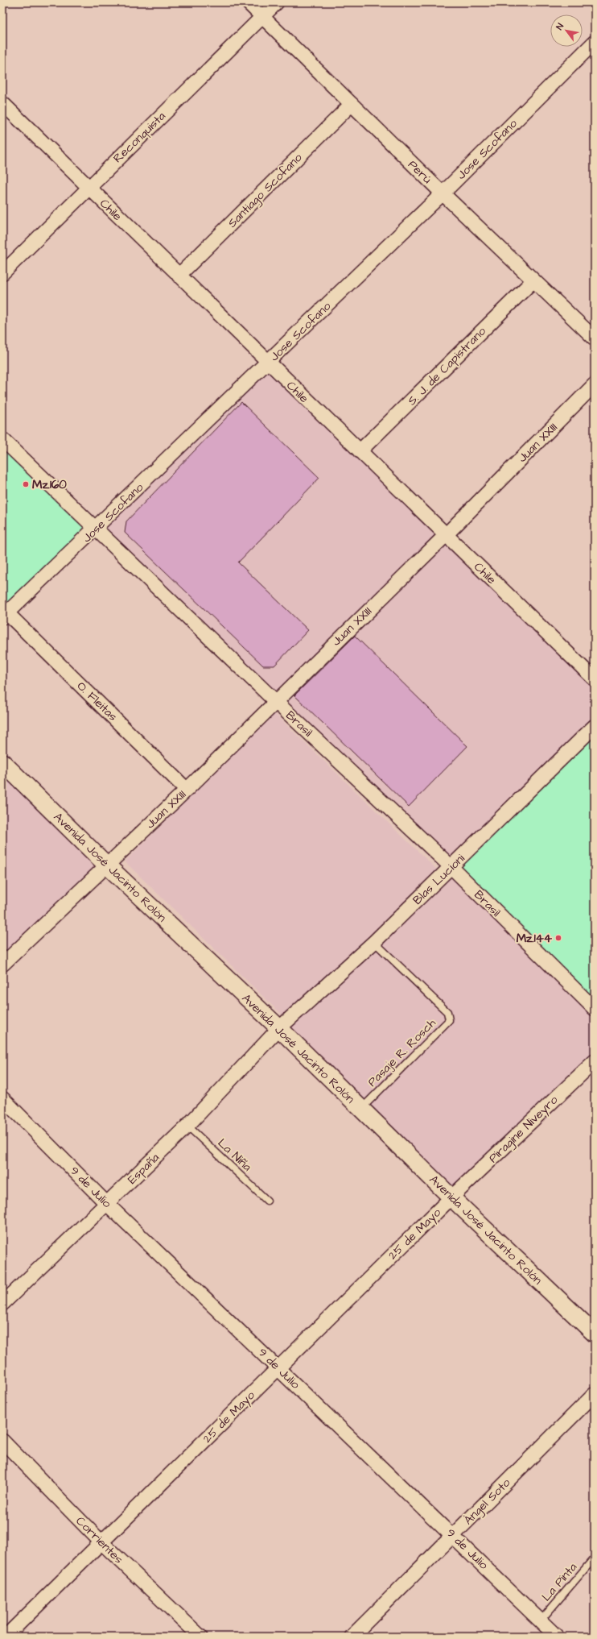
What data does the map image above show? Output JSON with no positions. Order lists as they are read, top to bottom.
{
  "streets": {
    "street": [
      "Reconquista",
      "Jose Scofano",
      "Perú",
      "Santiago Scofano",
      "Chile",
      "S. J. de Capistrano",
      "Juan XXIII",
      "O. Fleitas",
      "Brasil",
      "Avenida José Jacinto Rolón",
      "Blas Lucioni",
      "Piragine Niveyro",
      "España",
      "9 de Julio",
      "25 de Mayo",
      "Ángel Soto",
      "Corrientes"
    ],
    "lane": ["Pasaje R. Rosch", "La Niña", "La Pinta"]
  },
  "crossings": [
    ["Reconquista", "Perú"],
    ["Reconquista", "Chile"],
    ["Jose Scofano", "Perú"],
    ["Jose Scofano", "Chile"],
    ["Jose Scofano", "O. Fleitas"],
    ["Jose Scofano", "Brasil"],
    ["Perú", "Santiago Scofano"],
    ["Perú", "S. J. de Capistrano"],
    ["Santiago Scofano", "Chile"],
    ["Chile", "S. J. de Capistrano"],
    ["Chile", "Juan XXIII"],
    ["Juan XXIII", "O. Fleitas"],
    ["Juan XXIII", "Brasil"],
    ["Juan XXIII", "Avenida José Jacinto Rolón"],
    ["Brasil", "Blas Lucioni"],
    ["Avenida José Jacinto Rolón", "Blas Lucioni"],
    ["Avenida José Jacinto Rolón", "Pasaje R. Rosch"],
    ["Avenida José Jacinto Rolón", "Piragine Niveyro"],
    ["Avenida José Jacinto Rolón", "España"],
    ["Avenida José Jacinto Rolón", "25 de Mayo"],
    ["Blas Lucioni", "Pasaje R. Rosch"],
    ["Blas Lucioni", "España"],
    ["Piragine Niveyro", "25 de Mayo"],
    ["La Niña", "España"],
    ["España", "9 de Julio"],
    ["9 de Julio", "25 de Mayo"],
    ["9 de Julio", "Ángel Soto"],
    ["9 de Julio", "La Pinta"],
    ["25 de Mayo", "Corrientes"]
  ],
  "places": ["Mz.160", "Mz.144"],
  "north": "top left"
}
